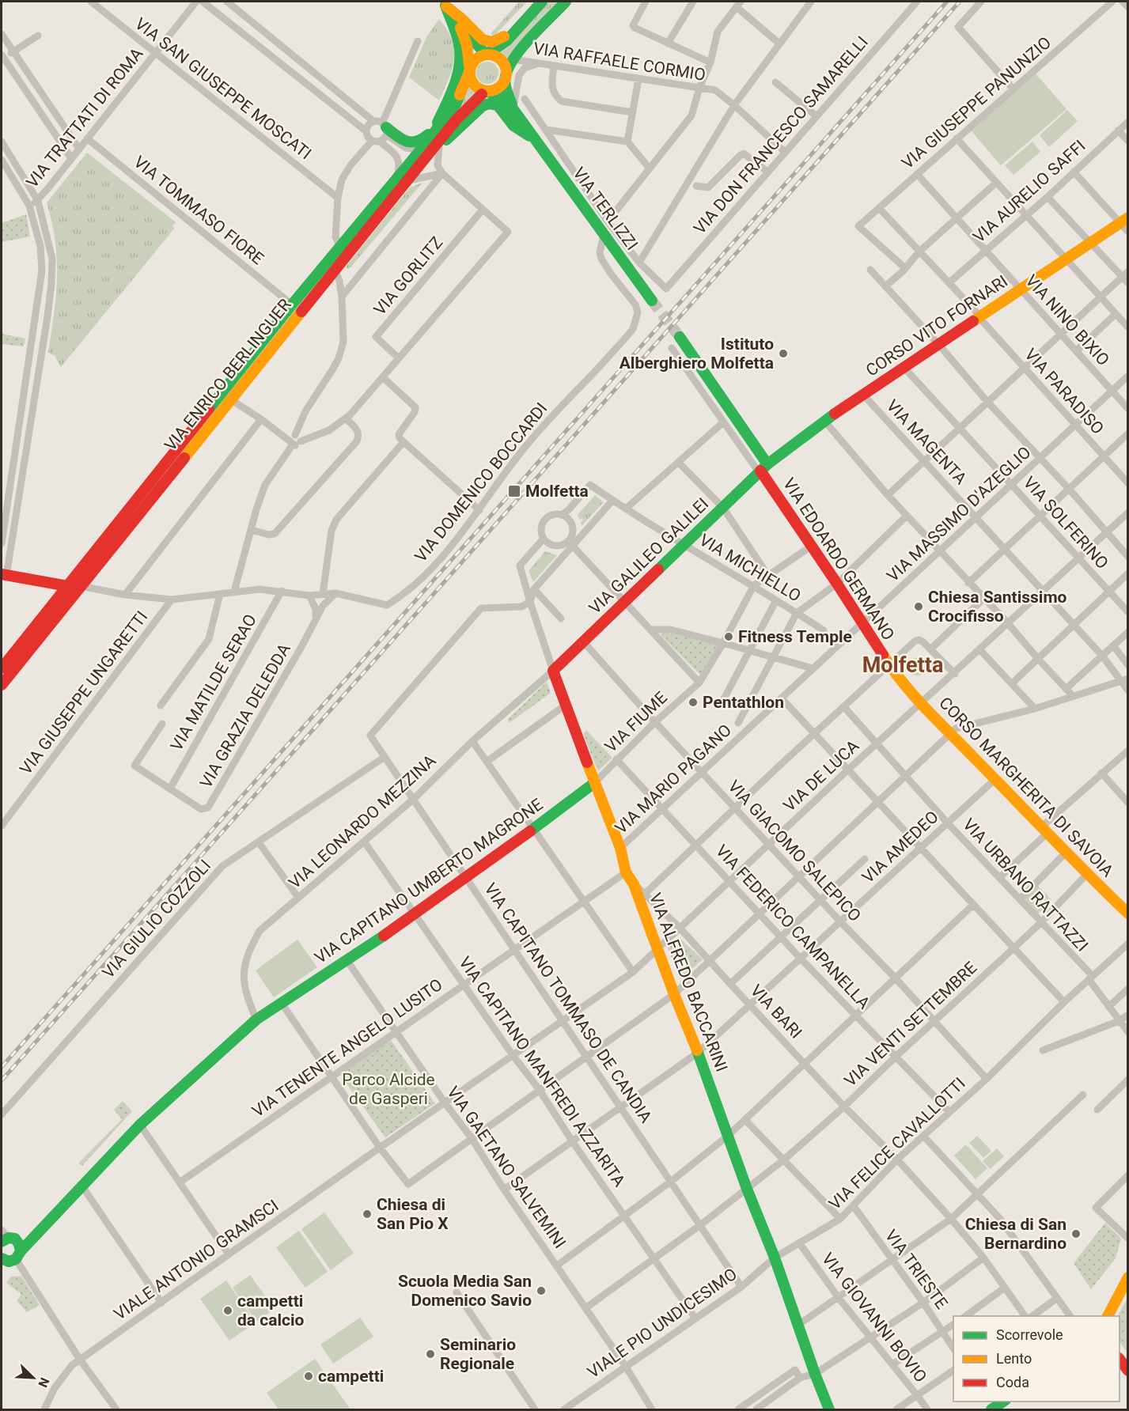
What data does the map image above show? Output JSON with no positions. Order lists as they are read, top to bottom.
{
  "streets": {
    "street": [
      "VIA RAFFAELE CORMIO",
      "VIA SAN GIUSEPPE MOSCATI",
      "VIA GIUSEPPE PANUNZIO",
      "VIA TRATTATI DI ROMA",
      "VIA DON FRANCESCO SAMARELLI",
      "VIA AURELIO SAFFI",
      "VIA TERLIZZI",
      "VIA TOMMASO FIORE",
      "VIA GORLITZ",
      "VIA NINO BIXIO",
      "CORSO VITO FORNARI",
      "VIA ENRICO BERLINGUER",
      "VIA PARADISO",
      "VIA MAGENTA",
      "VIA DOMENICO BOCCARDI",
      "VIA MASSIMO D'AZEGLIO",
      "VIA SOLFERINO",
      "VIA GALILEO GALILEI",
      "VIA EDOARDO GERMANO",
      "VIA MICHIELLO",
      "VIA MATILDE SERAO",
      "VIA GIUSEPPE UNGARETTI",
      "VIA GRAZIA DELEDDA",
      "VIA FIUME",
      "VIA DE LUCA",
      "VIA MARIO PAGANO",
      "CORSO MARGHERITA DI SAVOIA",
      "VIA LEONARDO MEZZINA",
      "VIA AMEDEO",
      "VIA GIACOMO SALEPICO",
      "VIA CAPITANO UMBERTO MAGRONE",
      "VIA URBANO RATTAZZI",
      "VIA GIULIO COZZOLI",
      "VIA FEDERICO CAMPANELLA",
      "VIA ALFREDO BACCARINI",
      "VIA CAPITANO TOMMASO DE CANDIA",
      "VIA BARI",
      "VIA VENTI SETTEMBRE",
      "VIA TENENTE ANGELO LUSITO",
      "VIA CAPITANO MANFREDI AZZARITA",
      "VIA FELICE CAVALLOTTI",
      "VIA GAETANO SALVEMINI",
      "VIALE ANTONIO GRAMSCI",
      "VIA TRIESTE",
      "VIA GIOVANNI BOVIO",
      "VIALE PIO UNDICESIMO"
    ]
  },
  "crossings": [
    ["VIA RAFFAELE CORMIO", "VIA DON FRANCESCO SAMARELLI"],
    ["VIA SAN GIUSEPPE MOSCATI", "VIA TRATTATI DI ROMA"],
    ["VIA GIUSEPPE PANUNZIO", "VIA NINO BIXIO"],
    ["VIA GIUSEPPE PANUNZIO", "VIA PARADISO"],
    ["VIA TRATTATI DI ROMA", "VIA TOMMASO FIORE"],
    ["VIA AURELIO SAFFI", "VIA NINO BIXIO"],
    ["VIA AURELIO SAFFI", "VIA PARADISO"],
    ["VIA TERLIZZI", "VIA ENRICO BERLINGUER"],
    ["VIA TERLIZZI", "VIA DOMENICO BOCCARDI"],
    ["VIA TOMMASO FIORE", "VIA ENRICO BERLINGUER"],
    ["VIA NINO BIXIO", "CORSO VITO FORNARI"],
    ["VIA NINO BIXIO", "VIA MASSIMO D'AZEGLIO"],
    ["CORSO VITO FORNARI", "VIA PARADISO"],
    ["CORSO VITO FORNARI", "VIA MAGENTA"],
    ["CORSO VITO FORNARI", "VIA SOLFERINO"],
    ["CORSO VITO FORNARI", "VIA GALILEO GALILEI"],
    ["CORSO VITO FORNARI", "VIA EDOARDO GERMANO"],
    ["VIA PARADISO", "VIA MASSIMO D'AZEGLIO"],
    ["VIA MAGENTA", "VIA MASSIMO D'AZEGLIO"],
    ["VIA MAGENTA", "VIA DE LUCA"],
    ["VIA DOMENICO BOCCARDI", "VIA GRAZIA DELEDDA"],
    ["VIA MASSIMO D'AZEGLIO", "VIA SOLFERINO"],
    ["VIA MASSIMO D'AZEGLIO", "VIA EDOARDO GERMANO"],
    ["VIA MASSIMO D'AZEGLIO", "VIA MARIO PAGANO"],
    ["VIA SOLFERINO", "VIA DE LUCA"],
    ["VIA GALILEO GALILEI", "VIA EDOARDO GERMANO"],
    ["VIA GALILEO GALILEI", "VIA MICHIELLO"],
    ["VIA GALILEO GALILEI", "VIA LEONARDO MEZZINA"],
    ["VIA GALILEO GALILEI", "VIA GIACOMO SALEPICO"],
    ["VIA GALILEO GALILEI", "VIA ALFREDO BACCARINI"],
    ["VIA EDOARDO GERMANO", "VIA DE LUCA"],
    ["VIA EDOARDO GERMANO", "CORSO MARGHERITA DI SAVOIA"],
    ["VIA MICHIELLO", "VIA FIUME"],
    ["VIA MICHIELLO", "VIA ALFREDO BACCARINI"],
    ["VIA MATILDE SERAO", "VIA GRAZIA DELEDDA"],
    ["VIA FIUME", "VIA GIACOMO SALEPICO"],
    ["VIA FIUME", "VIA CAPITANO UMBERTO MAGRONE"],
    ["VIA FIUME", "VIA FEDERICO CAMPANELLA"],
    ["VIA FIUME", "VIA ALFREDO BACCARINI"],
    ["VIA DE LUCA", "CORSO MARGHERITA DI SAVOIA"],
    ["VIA DE LUCA", "VIA GIACOMO SALEPICO"],
    ["VIA DE LUCA", "VIA URBANO RATTAZZI"],
    ["VIA DE LUCA", "VIA FEDERICO CAMPANELLA"],
    ["VIA DE LUCA", "VIA ALFREDO BACCARINI"],
    ["VIA DE LUCA", "VIA CAPITANO TOMMASO DE CANDIA"],
    ["VIA DE LUCA", "VIA BARI"],
    ["VIA DE LUCA", "VIA CAPITANO MANFREDI AZZARITA"],
    ["VIA DE LUCA", "VIALE ANTONIO GRAMSCI"],
    ["VIA MARIO PAGANO", "VIA GIACOMO SALEPICO"],
    ["VIA MARIO PAGANO", "VIA FEDERICO CAMPANELLA"],
    ["VIA MARIO PAGANO", "VIA ALFREDO BACCARINI"],
    ["CORSO MARGHERITA DI SAVOIA", "VIA AMEDEO"],
    ["CORSO MARGHERITA DI SAVOIA", "VIA VENTI SETTEMBRE"],
    ["VIA LEONARDO MEZZINA", "VIA CAPITANO UMBERTO MAGRONE"],
    ["VIA LEONARDO MEZZINA", "VIA ALFREDO BACCARINI"],
    ["VIA LEONARDO MEZZINA", "VIA CAPITANO TOMMASO DE CANDIA"],
    ["VIA LEONARDO MEZZINA", "VIA CAPITANO MANFREDI AZZARITA"],
    ["VIA AMEDEO", "VIA GIACOMO SALEPICO"],
    ["VIA AMEDEO", "VIA URBANO RATTAZZI"],
    ["VIA AMEDEO", "VIA FEDERICO CAMPANELLA"],
    ["VIA AMEDEO", "VIA ALFREDO BACCARINI"],
    ["VIA AMEDEO", "VIA CAPITANO TOMMASO DE CANDIA"],
    ["VIA AMEDEO", "VIA BARI"],
    ["VIA AMEDEO", "VIA CAPITANO MANFREDI AZZARITA"],
    ["VIA AMEDEO", "VIA GAETANO SALVEMINI"],
    ["VIA GIACOMO SALEPICO", "VIA VENTI SETTEMBRE"],
    ["VIA GIACOMO SALEPICO", "VIA FELICE CAVALLOTTI"],
    ["VIA CAPITANO UMBERTO MAGRONE", "VIA ALFREDO BACCARINI"],
    ["VIA CAPITANO UMBERTO MAGRONE", "VIA CAPITANO TOMMASO DE CANDIA"],
    ["VIA CAPITANO UMBERTO MAGRONE", "VIA CAPITANO MANFREDI AZZARITA"],
    ["VIA CAPITANO UMBERTO MAGRONE", "VIA GAETANO SALVEMINI"],
    ["VIA URBANO RATTAZZI", "VIA VENTI SETTEMBRE"],
    ["VIA URBANO RATTAZZI", "VIA FELICE CAVALLOTTI"],
    ["VIA GIULIO COZZOLI", "VIA CAPITANO TOMMASO DE CANDIA"],
    ["VIA FEDERICO CAMPANELLA", "VIA VENTI SETTEMBRE"],
    ["VIA FEDERICO CAMPANELLA", "VIA FELICE CAVALLOTTI"],
    ["VIA ALFREDO BACCARINI", "VIA CAPITANO TOMMASO DE CANDIA"],
    ["VIA ALFREDO BACCARINI", "VIA BARI"],
    ["VIA ALFREDO BACCARINI", "VIA VENTI SETTEMBRE"],
    ["VIA ALFREDO BACCARINI", "VIA TENENTE ANGELO LUSITO"],
    ["VIA ALFREDO BACCARINI", "VIA FELICE CAVALLOTTI"],
    ["VIA ALFREDO BACCARINI", "VIALE PIO UNDICESIMO"],
    ["VIA CAPITANO TOMMASO DE CANDIA", "VIA VENTI SETTEMBRE"],
    ["VIA CAPITANO TOMMASO DE CANDIA", "VIA TENENTE ANGELO LUSITO"],
    ["VIA CAPITANO TOMMASO DE CANDIA", "VIALE PIO UNDICESIMO"],
    ["VIA BARI", "VIA VENTI SETTEMBRE"],
    ["VIA BARI", "VIA FELICE CAVALLOTTI"],
    ["VIA VENTI SETTEMBRE", "VIA CAPITANO MANFREDI AZZARITA"],
    ["VIA VENTI SETTEMBRE", "VIA GAETANO SALVEMINI"],
    ["VIA TENENTE ANGELO LUSITO", "VIA CAPITANO MANFREDI AZZARITA"],
    ["VIA TENENTE ANGELO LUSITO", "VIA GAETANO SALVEMINI"],
    ["VIA CAPITANO MANFREDI AZZARITA", "VIALE ANTONIO GRAMSCI"],
    ["VIA CAPITANO MANFREDI AZZARITA", "VIALE PIO UNDICESIMO"],
    ["VIA FELICE CAVALLOTTI", "VIA TRIESTE"],
    ["VIA FELICE CAVALLOTTI", "VIA GIOVANNI BOVIO"],
    ["VIA FELICE CAVALLOTTI", "VIALE PIO UNDICESIMO"],
    ["VIA GAETANO SALVEMINI", "VIALE ANTONIO GRAMSCI"],
    ["VIA GAETANO SALVEMINI", "VIALE PIO UNDICESIMO"]
  ],
  "districts": ["Molfetta"],
  "parks": ["Parco Alcide de Gasperi"],
  "places": {
    "other": [
      "Istituto Alberghiero Molfetta",
      "Chiesa Santissimo Crocifisso",
      "Fitness Temple",
      "Pentathlon",
      "Chiesa di San Pio X",
      "Chiesa di San Bernardino",
      "Scuola Media San Domenico Savio",
      "campetti da calcio",
      "Seminario Regionale",
      "campetti"
    ],
    "transit": ["Molfetta"]
  },
  "legend": ["Scorrevole", "Lento", "Coda"],
  "north": "bottom right"
}
